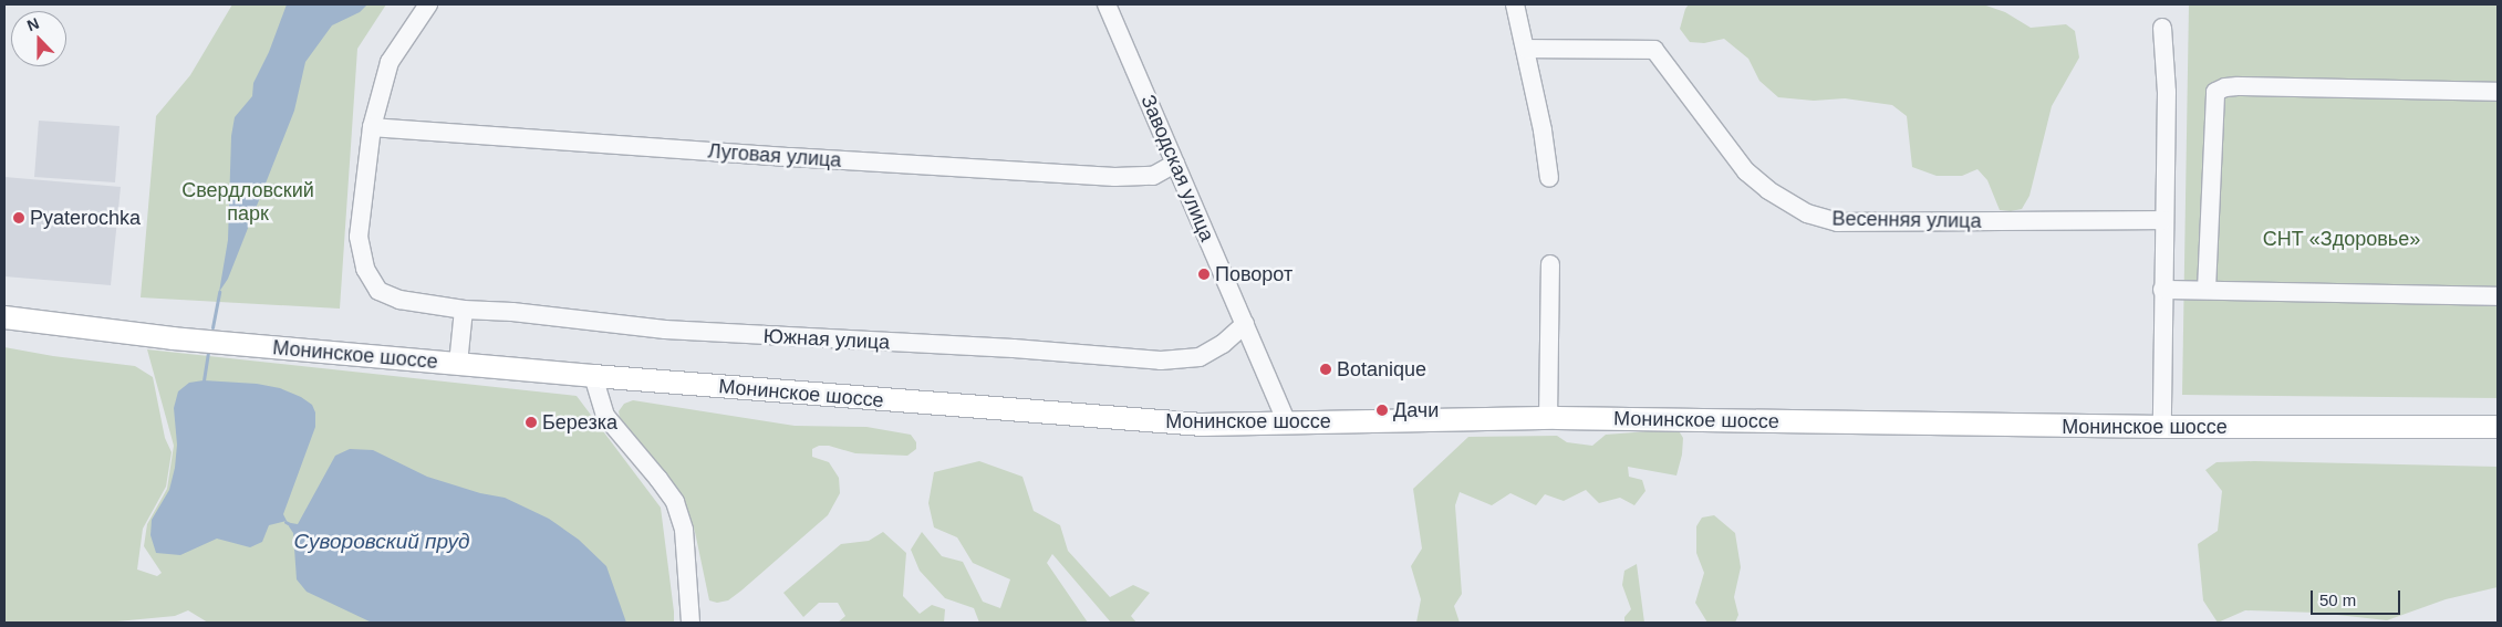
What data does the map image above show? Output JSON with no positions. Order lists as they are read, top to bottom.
{
  "streets": {
    "main road": ["Монинское шоссе"],
    "street": [
      "Луговая улица",
      "Заводская улица",
      "Весенняя улица",
      "Южная улица"
    ]
  },
  "crossings": [
    ["Луговая улица", "Заводская улица"],
    ["Луговая улица", "Южная улица"],
    ["Заводская улица", "Южная улица"],
    ["Заводская улица", "Монинское шоссе"]
  ],
  "water": ["Суворовский пруд"],
  "parks": ["Свердловский парк", "СНТ «Здоровье»"],
  "places": [
    "Pyaterochka",
    "Поворот",
    "Botanique",
    "Дачи",
    "Березка"
  ],
  "scale_bar": "50 m",
  "north": "top"
}
